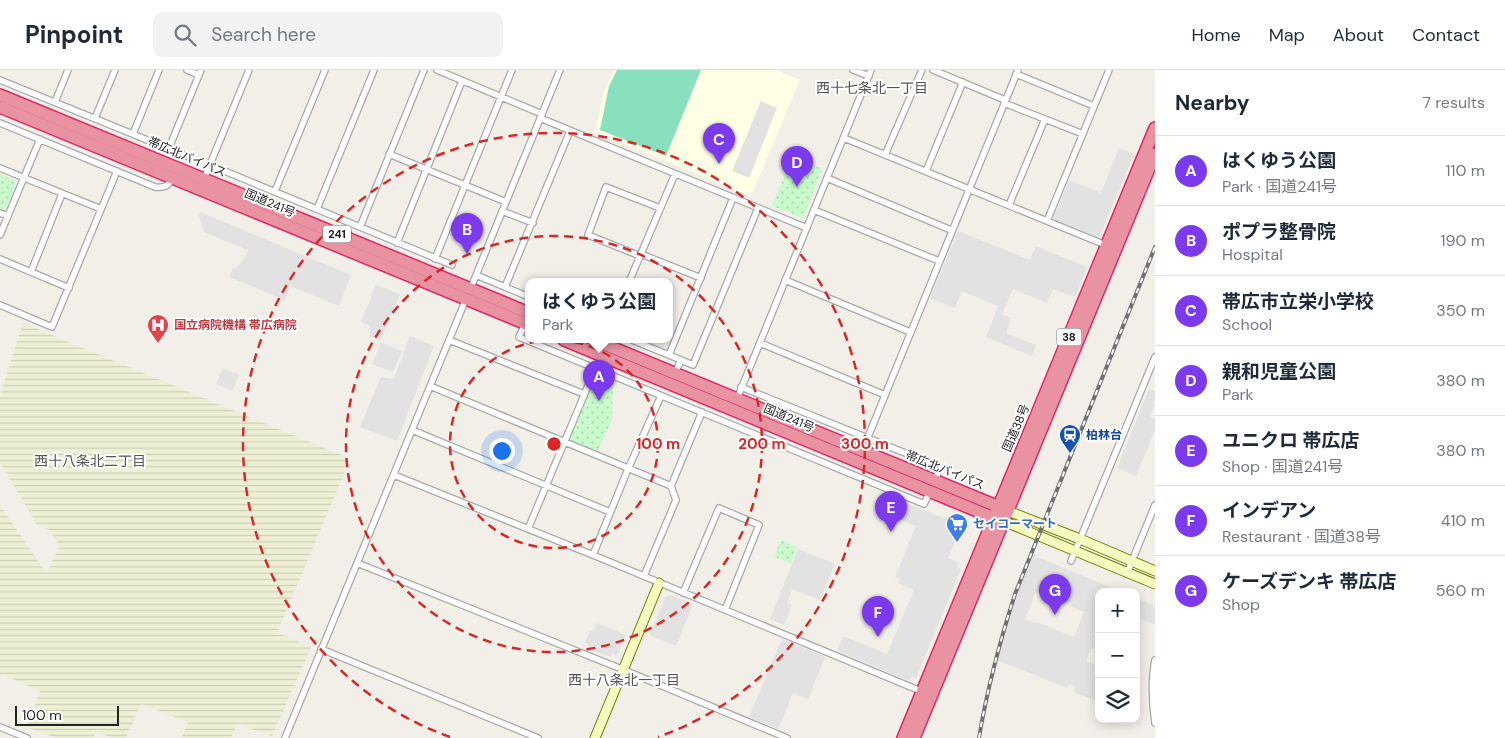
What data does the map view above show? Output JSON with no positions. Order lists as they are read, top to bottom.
{
  "streets": {
    "highway": [
      "帯広北バイパス",
      "国道241号",
      "241",
      "38",
      "国道38号"
    ]
  },
  "crossings": [
    ["帯広北バイパス", "国道241号"],
    ["国道241号", "国道38号"]
  ],
  "districts": ["西十七条北一丁目", "西十八条北二丁目", "西十八条北一丁目"],
  "places": {
    "hospital": ["国立病院機構 帯広病院"],
    "station": ["柏林台"],
    "supermarket": ["セイコーマート"]
  },
  "scale_bar": "100 m",
  "page": {
    "header": "Pinpoint",
    "search": "Search here",
    "nav": [
      "Home",
      "Map",
      "About",
      "Contact"
    ],
    "heading": ["Nearby", "7 results"],
    "pins": [
      "C",
      "D",
      "B",
      "A",
      "E",
      "G",
      "F"
    ],
    "list": [
      {
        "mark": "A",
        "name": "はくゆう公園",
        "note": "Park · 国道241号",
        "value": "110 m"
      },
      {
        "mark": "B",
        "name": "ポプラ整骨院",
        "note": "Hospital",
        "value": "190 m"
      },
      {
        "mark": "C",
        "name": "帯広市立栄小学校",
        "note": "School",
        "value": "350 m"
      },
      {
        "mark": "D",
        "name": "親和児童公園",
        "note": "Park",
        "value": "380 m"
      },
      {
        "mark": "E",
        "name": "ユニクロ 帯広店",
        "note": "Shop · 国道241号",
        "value": "380 m"
      },
      {
        "mark": "F",
        "name": "インデアン",
        "note": "Restaurant · 国道38号",
        "value": "410 m"
      },
      {
        "mark": "G",
        "name": "ケーズデンキ 帯広店",
        "note": "Shop",
        "value": "560 m"
      }
    ],
    "popup": ["はくゆう公園", "Park"],
    "map_buttons": ["+", "−"],
    "scale": "100 m"
  },
  "rings": ["100 m", "200 m", "300 m"]
}
